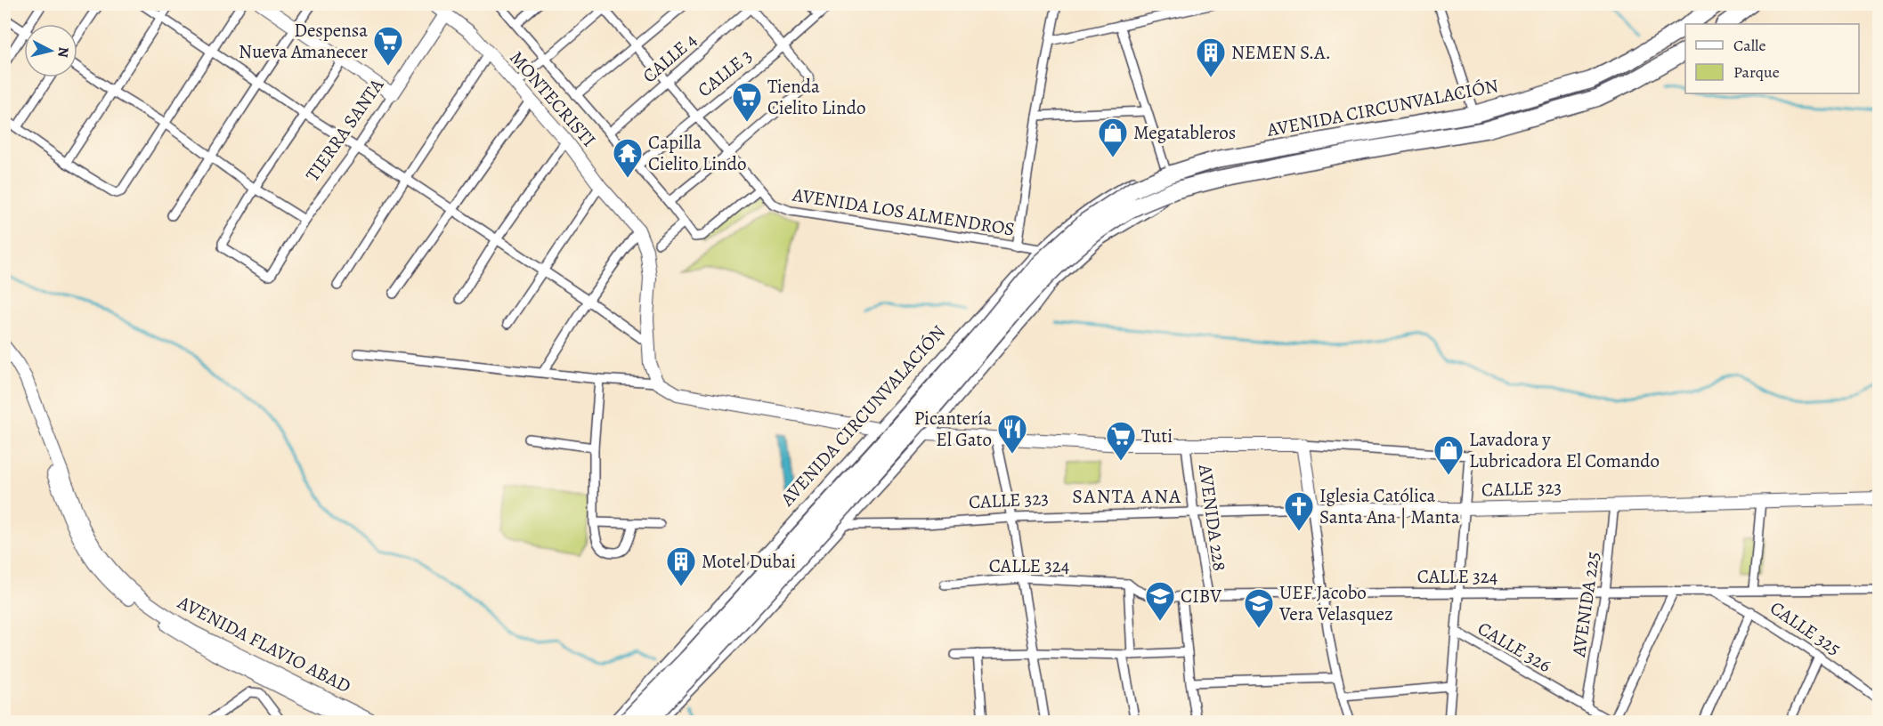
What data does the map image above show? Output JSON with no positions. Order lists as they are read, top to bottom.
{
  "streets": {
    "highway": ["AVENIDA CIRCUNVALACIÓN"],
    "street": [
      "CALLE 4",
      "CALLE 3",
      "MONTECRISTI",
      "TIERRA SANTA",
      "AVENIDA LOS ALMENDROS",
      "CALLE 323",
      "AVENIDA 228",
      "CALLE 324",
      "AVENIDA 225",
      "CALLE 325",
      "AVENIDA FLAVIO ABAD",
      "CALLE 326"
    ]
  },
  "crossings": [
    ["CALLE 4", "AVENIDA LOS ALMENDROS"],
    ["CALLE 3", "AVENIDA LOS ALMENDROS"],
    ["MONTECRISTI", "TIERRA SANTA"],
    ["AVENIDA CIRCUNVALACIÓN", "AVENIDA LOS ALMENDROS"],
    ["AVENIDA CIRCUNVALACIÓN", "CALLE 323"],
    ["CALLE 323", "AVENIDA 228"],
    ["CALLE 323", "AVENIDA 225"],
    ["AVENIDA 228", "CALLE 324"],
    ["CALLE 324", "AVENIDA 225"],
    ["CALLE 324", "CALLE 325"],
    ["AVENIDA 225", "CALLE 326"]
  ],
  "districts": ["SANTA ANA"],
  "places": {
    "supermarket": ["Despensa Nueva Amanecer", "Tienda Cielito Lindo", "Tuti"],
    "building": ["NEMEN S.A.", "Motel Dubai"],
    "shop": ["Megatableros", "Lavadora y Lubricadora El Comando"],
    "temple": ["Capilla Cielito Lindo"],
    "restaurant": ["Picantería El Gato"],
    "church": ["Iglesia Católica Santa Ana | Manta"],
    "school or university": ["CIBV", "UEF Jacobo Vera Velasquez"]
  },
  "legend": ["Calle", "Parque"],
  "north": "right"
}
